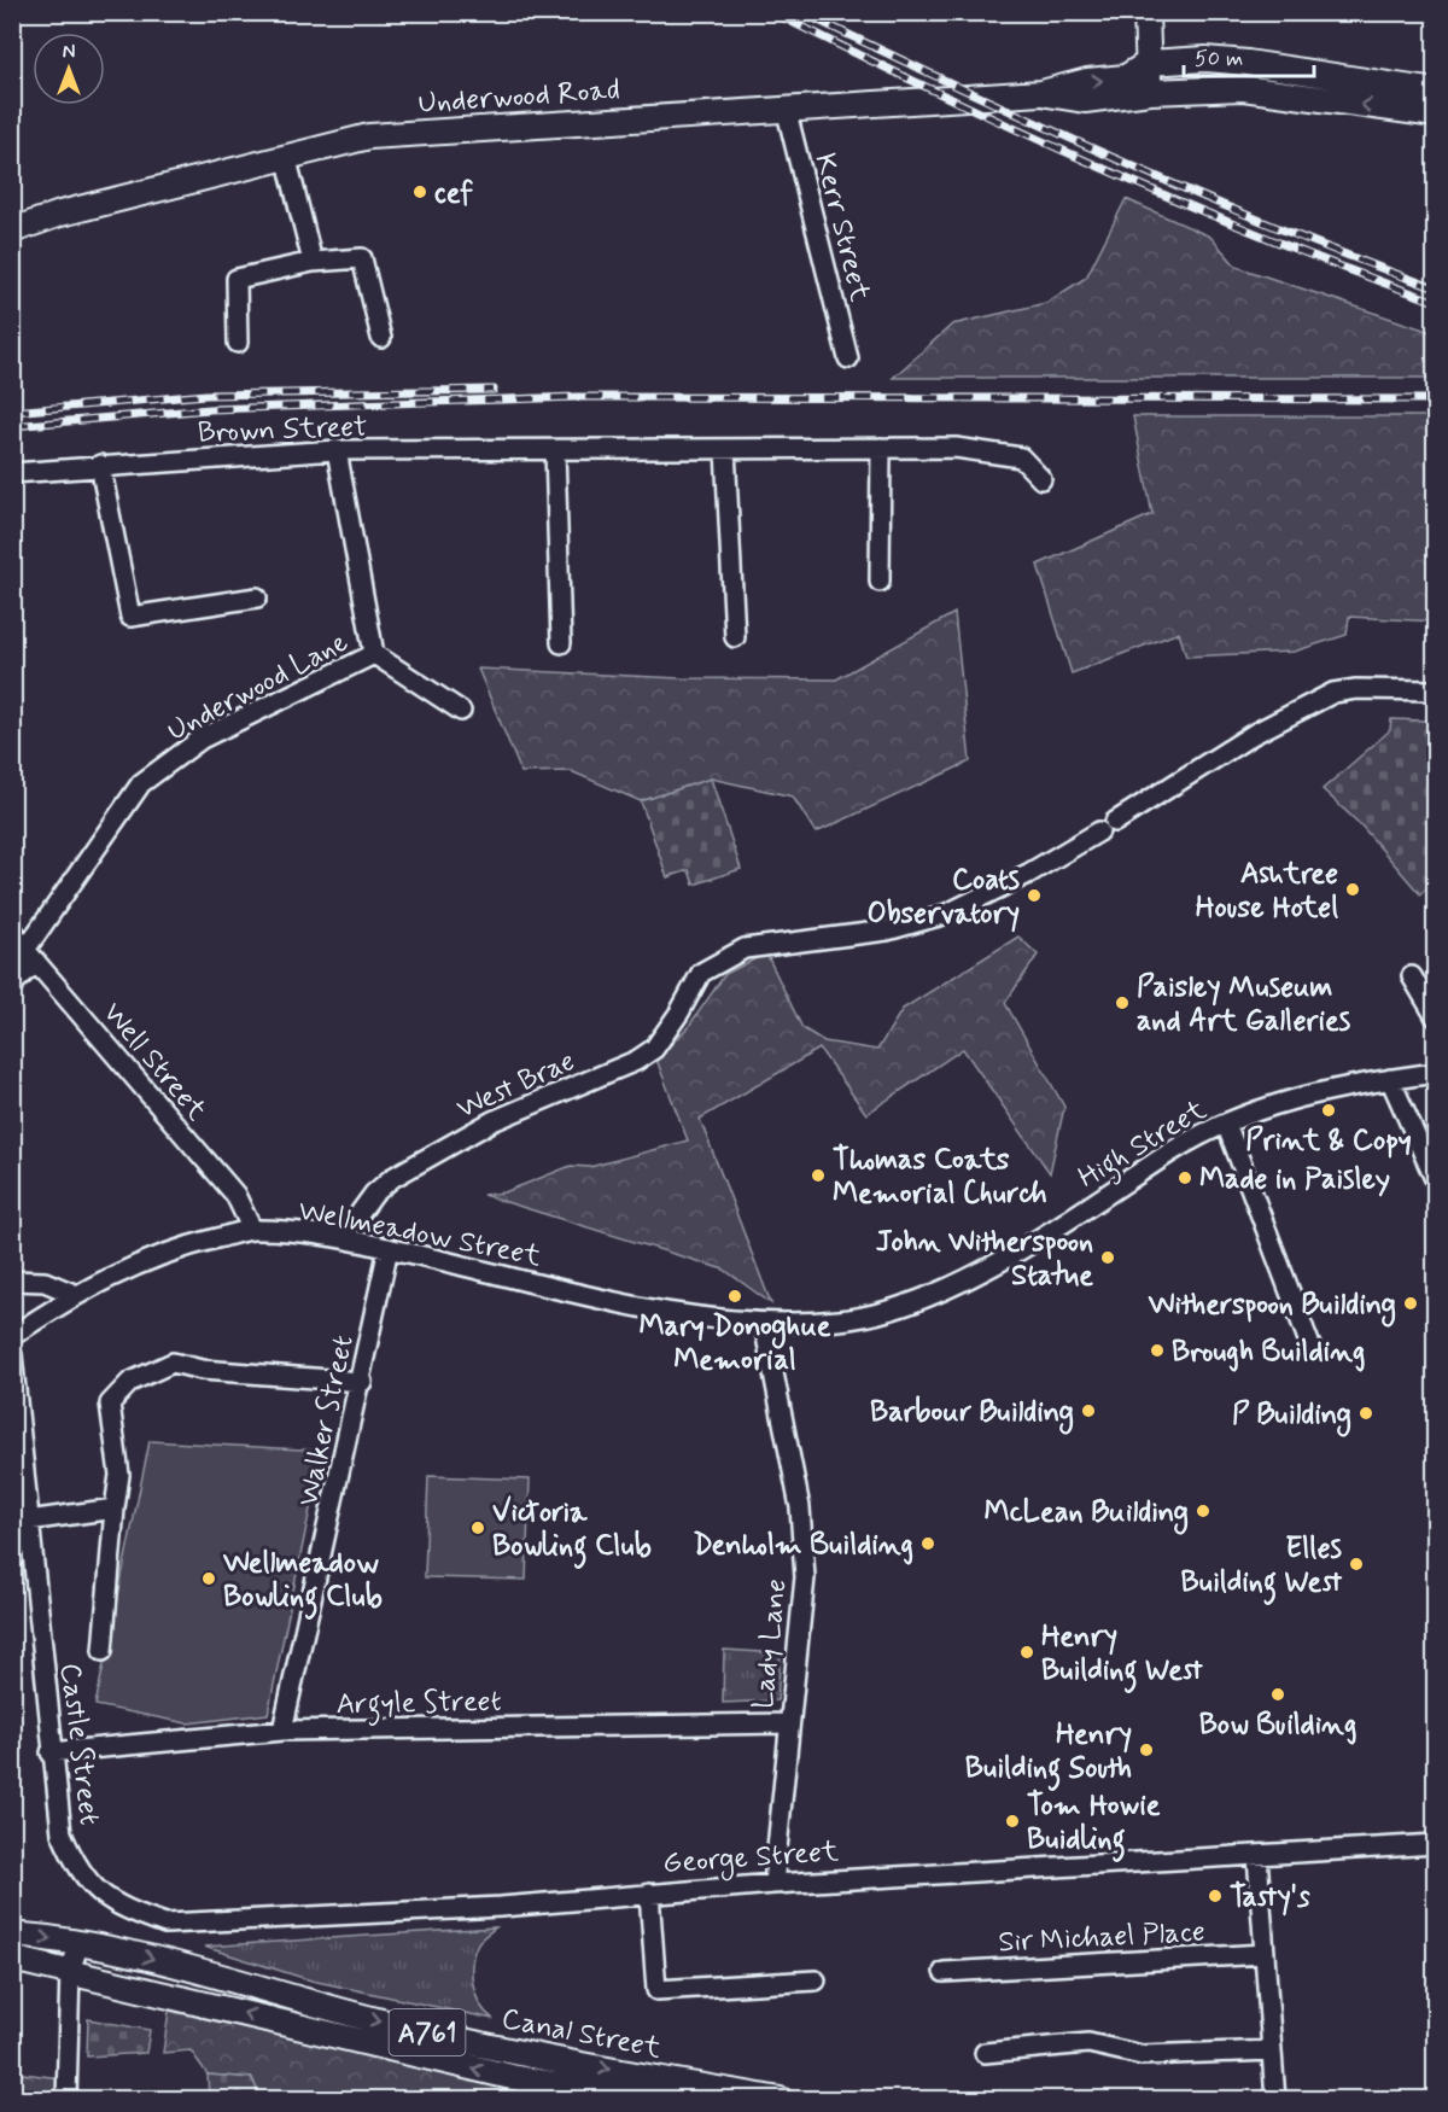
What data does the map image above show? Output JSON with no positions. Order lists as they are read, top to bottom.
{
  "streets": {
    "main road": ["Underwood Road", "A761", "Canal Street"],
    "street": [
      "Kerr Street",
      "Brown Street",
      "Underwood Lane",
      "Well Street",
      "West Brae",
      "High Street",
      "Wellmeadow Street",
      "Walker Street",
      "Lady Lane",
      "Argyle Street",
      "Castle Street",
      "George Street",
      "Sir Michael Place"
    ]
  },
  "crossings": [
    ["Underwood Road", "Kerr Street"],
    ["Underwood Lane", "Well Street"],
    ["Well Street", "Wellmeadow Street"],
    ["West Brae", "Wellmeadow Street"],
    ["High Street", "Wellmeadow Street"],
    ["High Street", "Lady Lane"],
    ["Wellmeadow Street", "Walker Street"],
    ["Wellmeadow Street", "Lady Lane"],
    ["Walker Street", "Argyle Street"],
    ["Lady Lane", "Argyle Street"],
    ["Lady Lane", "George Street"],
    ["Argyle Street", "Castle Street"],
    ["Castle Street", "George Street"],
    ["A761", "Canal Street"]
  ],
  "places": [
    "cef",
    "Ashtree House Hotel",
    "Coats Observatory",
    "Paisley Museum and Art Galleries",
    "Print & Copy",
    "Thomas Coats Memorial Church",
    "Made in Paisley",
    "John Witherspoon Statue",
    "Mary Donoghue Memorial",
    "Witherspoon Building",
    "Brough Building",
    "Barbour Building",
    "P Building",
    "McLean Building",
    "Victoria Bowling Club",
    "Denholm Building",
    "Elles Building West",
    "Wellmeadow Bowling Club",
    "Henry Building West",
    "Bow Building",
    "Henry Building South",
    "Tom Howie Buidling",
    "Tasty's"
  ],
  "scale_bar": "50 m",
  "north": "top"
}
